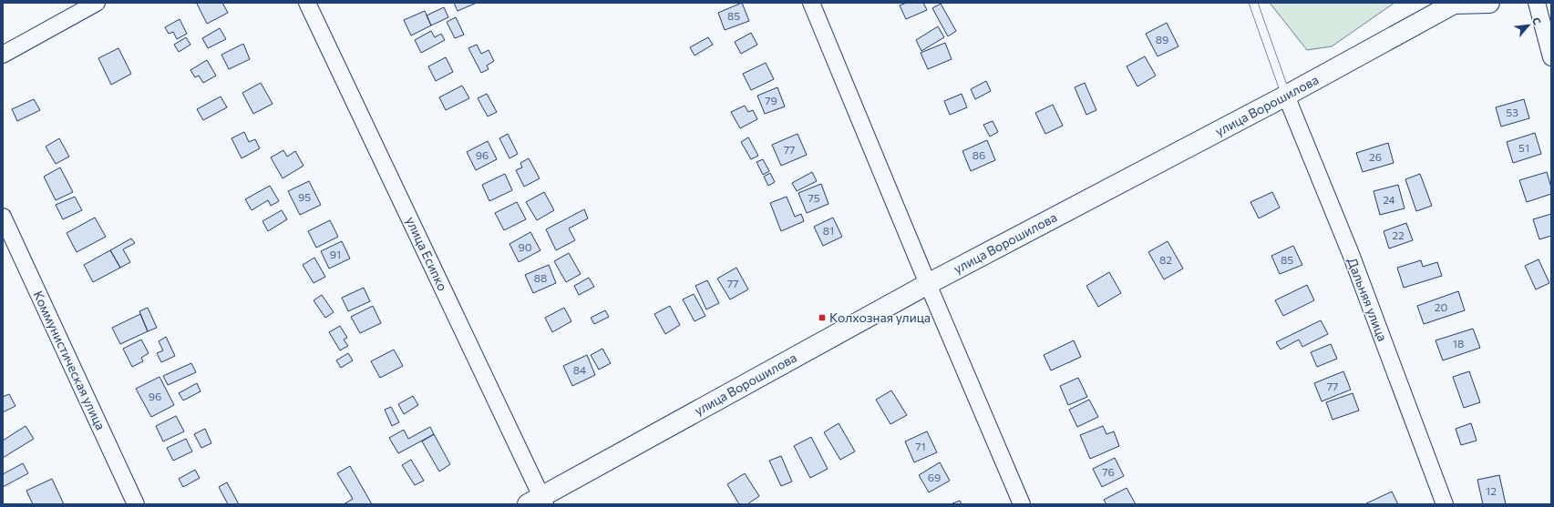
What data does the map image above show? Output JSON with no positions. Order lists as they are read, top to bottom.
{
  "streets": {
    "main road": ["улица Ворошилова"],
    "street": ["улица Есипко", "Дальняя улица", "Коммунистическая улица"]
  },
  "crossings": [
    ["улица Ворошилова", "улица Есипко"],
    ["улица Ворошилова", "Дальняя улица"]
  ],
  "places": {
    "transit": ["Колхозная улица"]
  },
  "house_numbers": [
    "85",
    "89",
    "79",
    "53",
    "51",
    "77",
    "96",
    "86",
    "26",
    "95",
    "75",
    "24",
    "81",
    "22",
    "90",
    "91",
    "82",
    "85",
    "88",
    "77",
    "20",
    "18",
    "84",
    "77",
    "96",
    "71",
    "76",
    "69",
    "12"
  ],
  "north": "top right"
}
